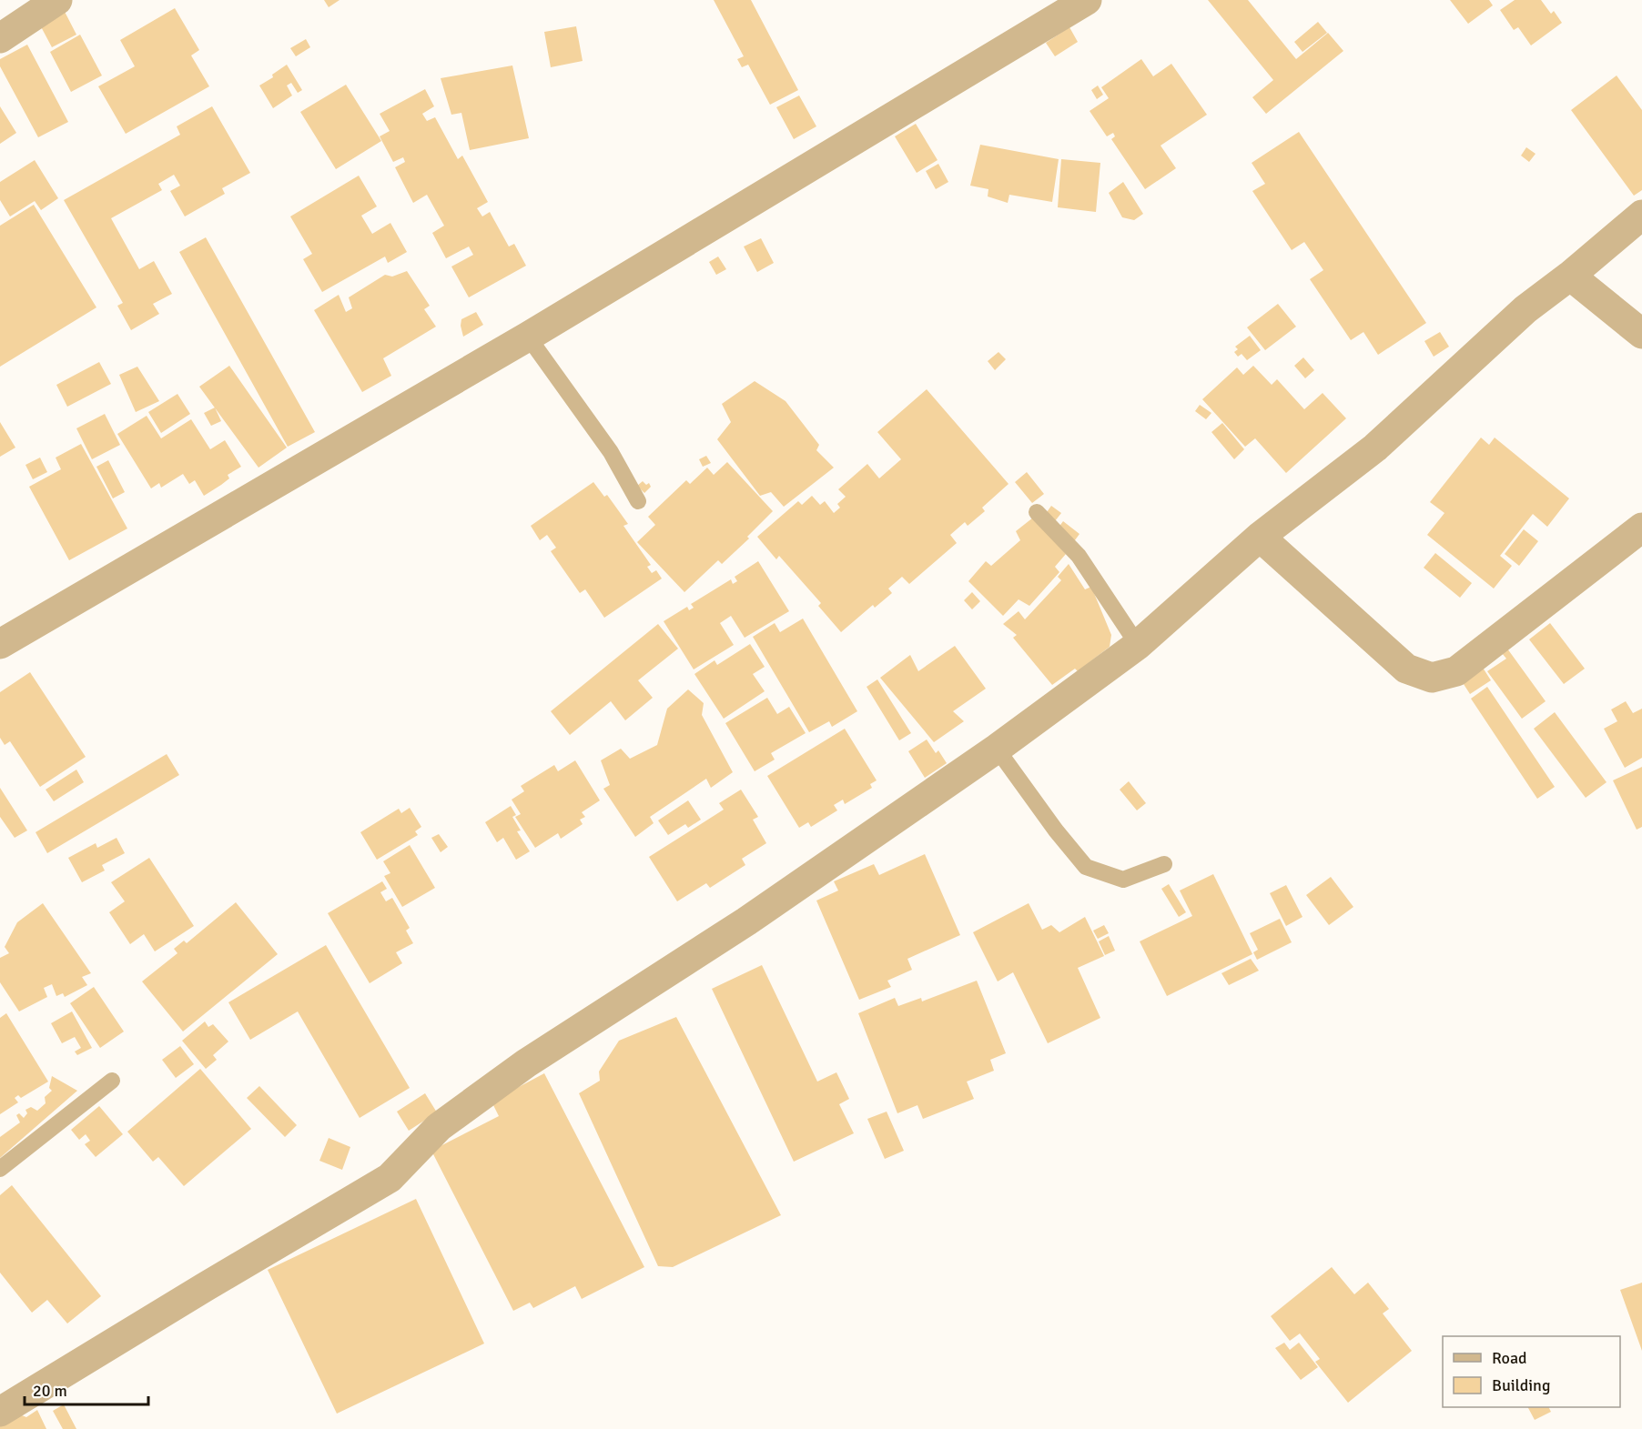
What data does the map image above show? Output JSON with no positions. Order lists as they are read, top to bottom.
{
  "legend": ["Road", "Building"],
  "scale_bar": "20 m"
}
